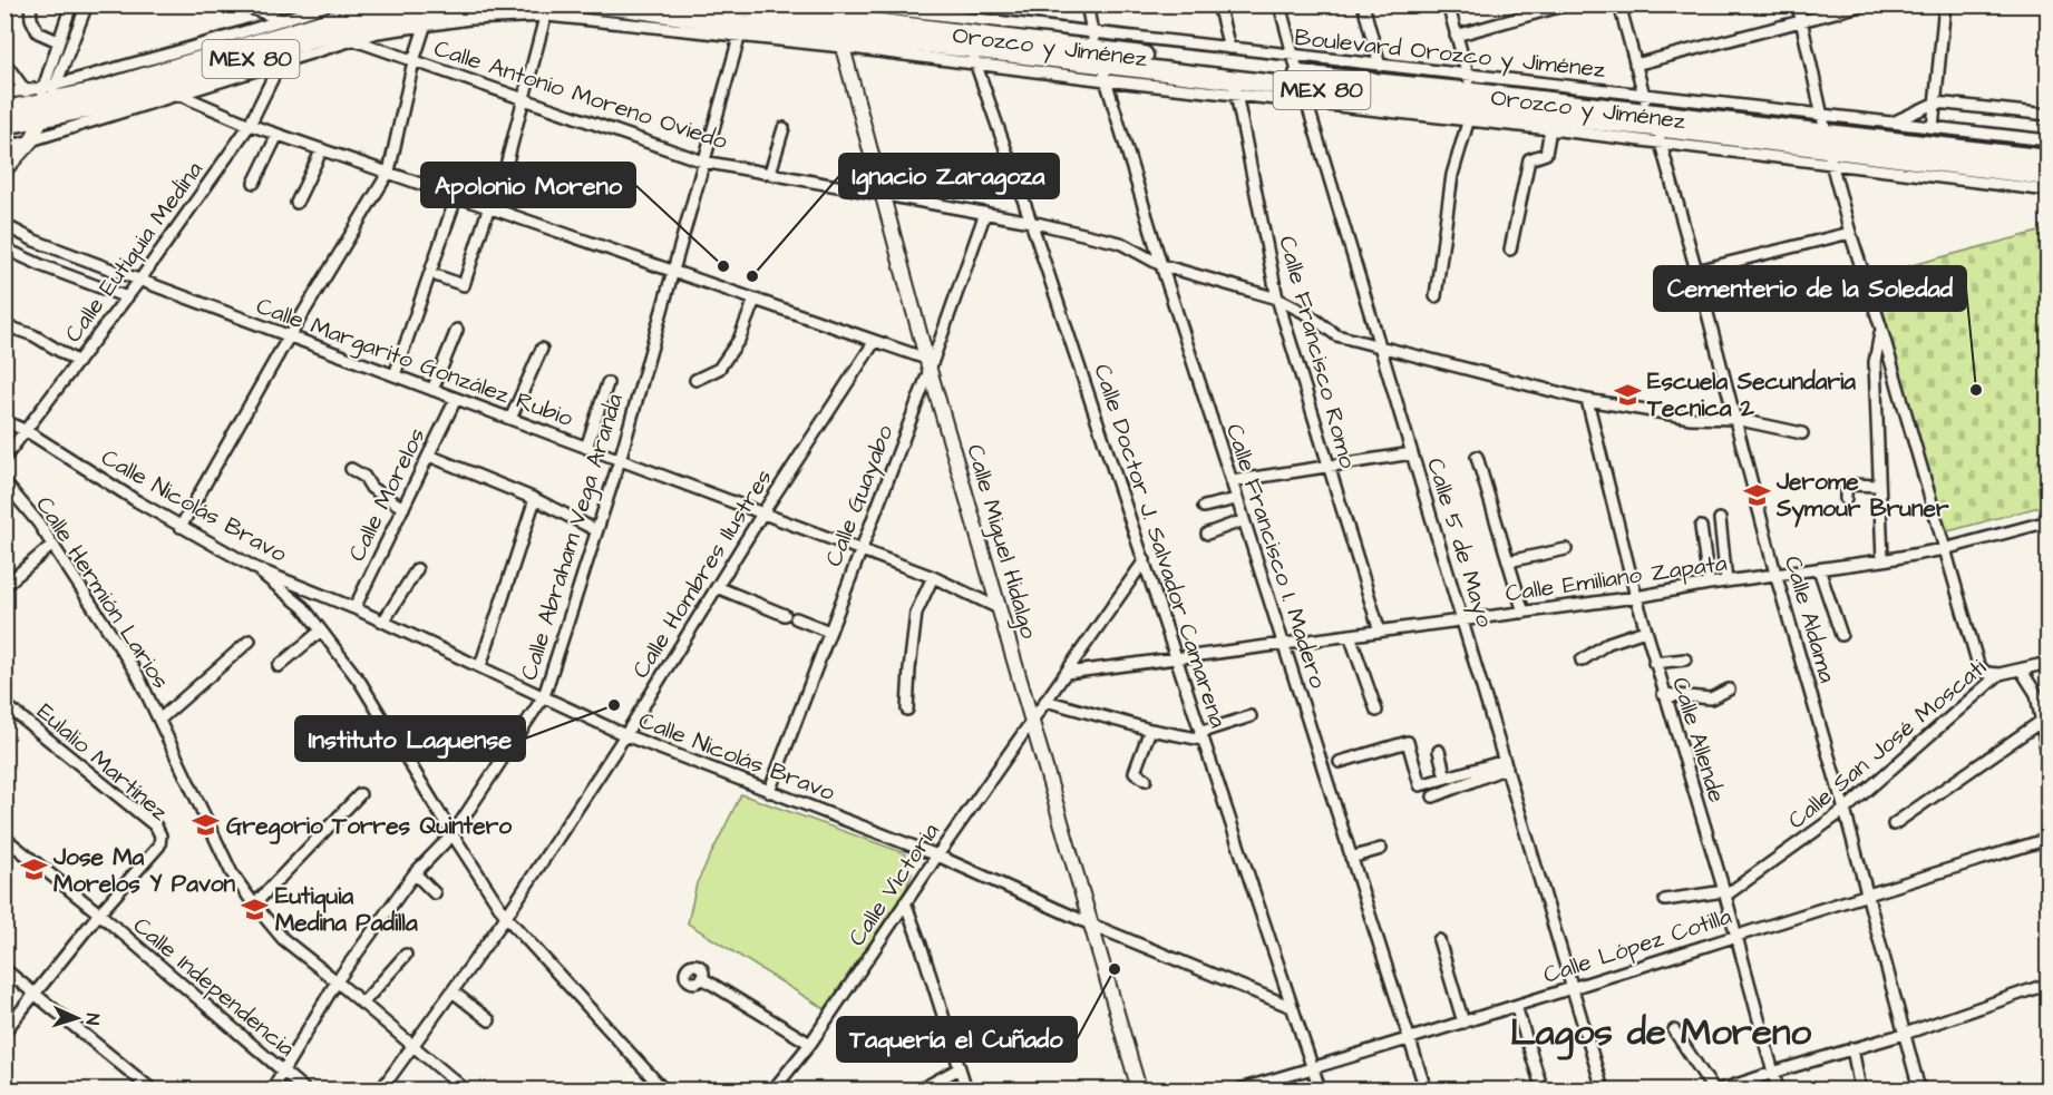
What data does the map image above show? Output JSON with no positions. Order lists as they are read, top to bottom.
{
  "streets": {
    "highway": ["Orozco y Jiménez", "MEX 80"],
    "street": [
      "Boulevard Orozco y Jiménez",
      "Calle Antonio Moreno Oviedo",
      "Calle Eutiquia Medina",
      "Calle Francisco Romo",
      "Calle Margarito González Rubio",
      "Calle Morelos",
      "Calle Guayabo",
      "Calle Nicolás Bravo",
      "Calle Abraham Vega Aranda",
      "Calle Miguel Hidalgo",
      "Calle 5 de Mayo",
      "Calle Doctor J. Salvador Camarena",
      "Calle Francisco I. Madero",
      "Calle Hombres Ilustres",
      "Calle Emiliano Zapata",
      "Calle Hermión Larios",
      "Calle Aldama",
      "Calle Allende",
      "Calle San José Moscati",
      "Eulalio Martínez",
      "Calle Victoria",
      "Calle López Cotilla",
      "Calle Independencia"
    ]
  },
  "crossings": [
    ["Orozco y Jiménez", "Boulevard Orozco y Jiménez"],
    ["Orozco y Jiménez", "MEX 80"],
    ["Orozco y Jiménez", "Calle Antonio Moreno Oviedo"],
    ["Orozco y Jiménez", "Calle Eutiquia Medina"],
    ["Orozco y Jiménez", "Calle Francisco Romo"],
    ["Orozco y Jiménez", "Calle Abraham Vega Aranda"],
    ["Orozco y Jiménez", "Calle Miguel Hidalgo"],
    ["Orozco y Jiménez", "Calle 5 de Mayo"],
    ["Orozco y Jiménez", "Calle Doctor J. Salvador Camarena"],
    ["Orozco y Jiménez", "Calle Francisco I. Madero"],
    ["Orozco y Jiménez", "Calle Aldama"],
    ["Boulevard Orozco y Jiménez", "Calle 5 de Mayo"],
    ["Boulevard Orozco y Jiménez", "Calle Doctor J. Salvador Camarena"],
    ["Boulevard Orozco y Jiménez", "Calle Francisco I. Madero"],
    ["Boulevard Orozco y Jiménez", "Calle Aldama"],
    ["Calle Antonio Moreno Oviedo", "Calle Francisco Romo"],
    ["Calle Antonio Moreno Oviedo", "Calle Guayabo"],
    ["Calle Antonio Moreno Oviedo", "Calle Abraham Vega Aranda"],
    ["Calle Antonio Moreno Oviedo", "Calle Miguel Hidalgo"],
    ["Calle Antonio Moreno Oviedo", "Calle 5 de Mayo"],
    ["Calle Antonio Moreno Oviedo", "Calle Doctor J. Salvador Camarena"],
    ["Calle Antonio Moreno Oviedo", "Calle Francisco I. Madero"],
    ["Calle Antonio Moreno Oviedo", "Calle Aldama"],
    ["Calle Antonio Moreno Oviedo", "Calle Allende"],
    ["Calle Eutiquia Medina", "Calle Margarito González Rubio"],
    ["Calle Eutiquia Medina", "Calle Nicolás Bravo"],
    ["Calle Francisco Romo", "Calle Emiliano Zapata"],
    ["Calle Margarito González Rubio", "Calle Morelos"],
    ["Calle Margarito González Rubio", "Calle Guayabo"],
    ["Calle Margarito González Rubio", "Calle Abraham Vega Aranda"],
    ["Calle Margarito González Rubio", "Calle Miguel Hidalgo"],
    ["Calle Margarito González Rubio", "Calle Hombres Ilustres"],
    ["Calle Morelos", "Calle Nicolás Bravo"],
    ["Calle Guayabo", "Calle Nicolás Bravo"],
    ["Calle Guayabo", "Calle Miguel Hidalgo"],
    ["Calle Nicolás Bravo", "Calle Abraham Vega Aranda"],
    ["Calle Nicolás Bravo", "Calle Miguel Hidalgo"],
    ["Calle Nicolás Bravo", "Calle Doctor J. Salvador Camarena"],
    ["Calle Nicolás Bravo", "Calle Hombres Ilustres"],
    ["Calle Nicolás Bravo", "Calle Victoria"],
    ["Calle Abraham Vega Aranda", "Calle Hermión Larios"],
    ["Calle Abraham Vega Aranda", "Calle Independencia"],
    ["Calle Miguel Hidalgo", "Calle Victoria"],
    ["Calle 5 de Mayo", "Calle Emiliano Zapata"],
    ["Calle 5 de Mayo", "Calle López Cotilla"],
    ["Calle Doctor J. Salvador Camarena", "Calle Emiliano Zapata"],
    ["Calle Doctor J. Salvador Camarena", "Calle Victoria"],
    ["Calle Doctor J. Salvador Camarena", "Calle López Cotilla"],
    ["Calle Francisco I. Madero", "Calle Emiliano Zapata"],
    ["Calle Francisco I. Madero", "Calle López Cotilla"],
    ["Calle Hombres Ilustres", "Calle Hermión Larios"],
    ["Calle Emiliano Zapata", "Calle Aldama"],
    ["Calle Emiliano Zapata", "Calle Allende"],
    ["Calle Emiliano Zapata", "Calle Victoria"],
    ["Calle Aldama", "Calle San José Moscati"],
    ["Calle Aldama", "Calle López Cotilla"],
    ["Calle Allende", "Calle San José Moscati"],
    ["Calle Allende", "Calle López Cotilla"],
    ["Eulalio Martínez", "Calle Independencia"]
  ],
  "districts": ["Lagos de Moreno"],
  "places": {
    "other": [
      "Apolonio Moreno",
      "Ignacio Zaragoza",
      "Cementerio de la Soledad",
      "Instituto Laguense",
      "Taquería el Cuñado"
    ],
    "school or university": [
      "Escuela Secundaria Tecnica 2",
      "Jerome Symour Bruner",
      "Gregorio Torres Quintero",
      "Jose Ma Morelos Y Pavon",
      "Eutiquia Medina Padilla"
    ]
  },
  "north": "right"
}
